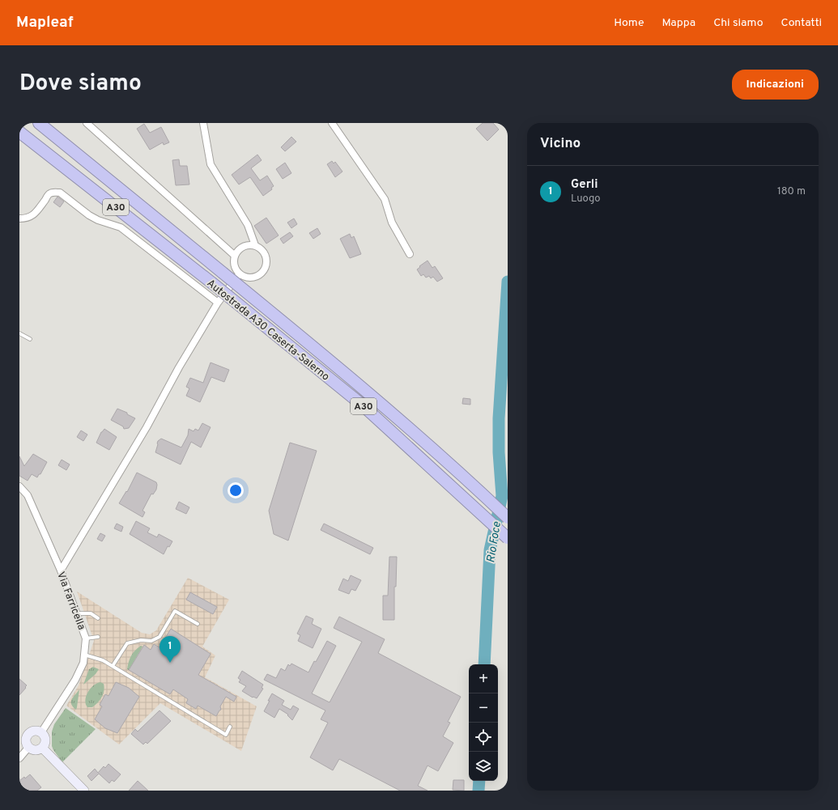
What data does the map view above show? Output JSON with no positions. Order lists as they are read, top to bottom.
{
  "streets": {
    "highway": ["A30", "Autostrada A30 Caserta-Salerno"],
    "street": ["Via Farricella"]
  },
  "water": ["Rio Foce"],
  "page": {
    "header": "Mapleaf",
    "nav": [
      "Home",
      "Mappa",
      "Chi siamo",
      "Contatti"
    ],
    "title": "Dove siamo",
    "buttons": "Indicazioni",
    "heading": "Vicino",
    "list": [
      {
        "mark": "1",
        "name": "Gerli",
        "note": "Luogo",
        "value": "180 m"
      }
    ],
    "pins": "1",
    "map_buttons": ["+", "−"]
  }
}
